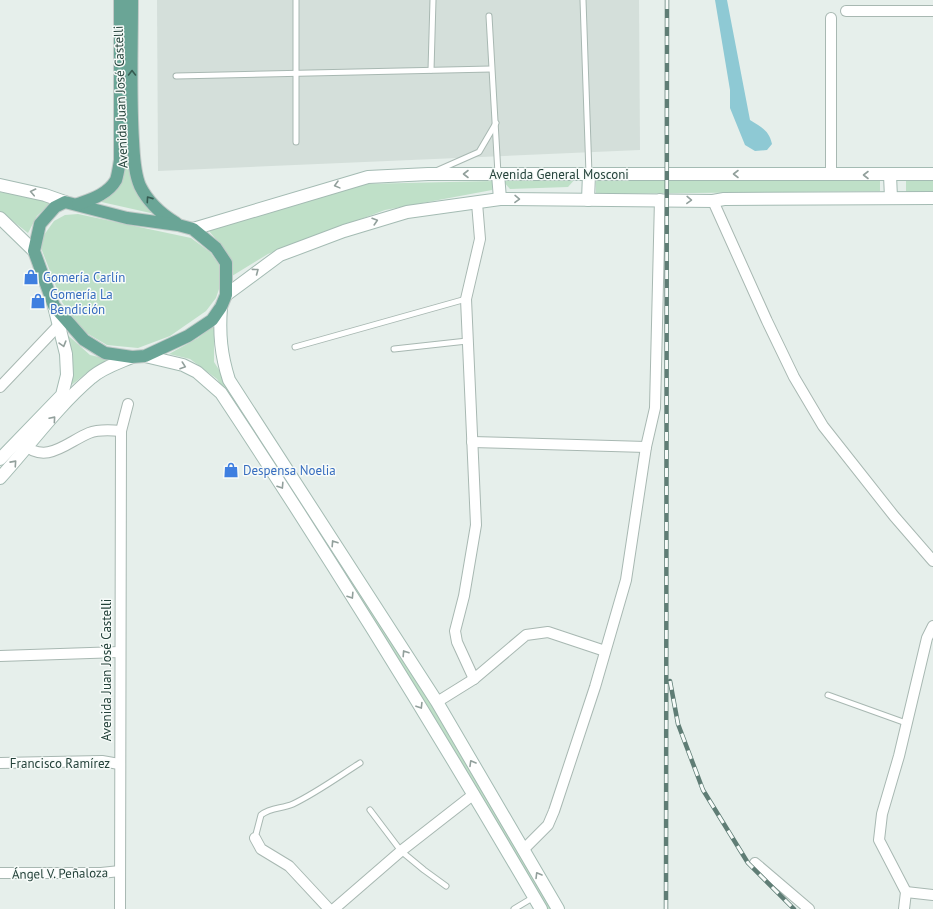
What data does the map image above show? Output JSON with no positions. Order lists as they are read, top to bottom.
{
  "streets": {
    "main road": ["Avenida Juan José Castelli", "Avenida General Mosconi"],
    "street": ["Francisco Ramírez", "Ángel V. Peñaloza"]
  },
  "crossings": [
    ["Avenida Juan José Castelli", "Francisco Ramírez"],
    ["Avenida Juan José Castelli", "Ángel V. Peñaloza"]
  ],
  "places": {
    "shop": ["Gomería Carlín", "Gomería La Bendición", "Despensa Noelia"]
  }
}
